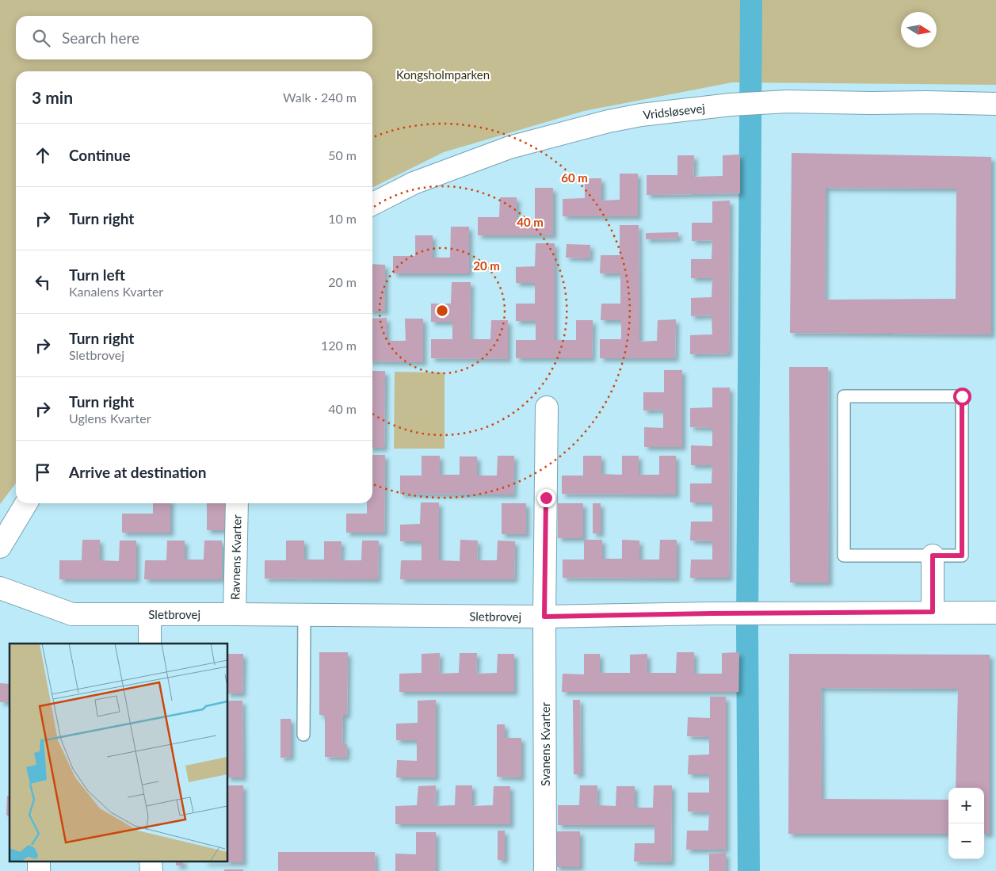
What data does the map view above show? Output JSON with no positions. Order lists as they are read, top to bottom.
{
  "streets": {
    "street": [
      "Vridsløsevej",
      "Ravnens Kvarter",
      "Sletbrovej",
      "Svanens Kvarter"
    ]
  },
  "crossings": [
    ["Ravnens Kvarter", "Sletbrovej"],
    ["Sletbrovej", "Svanens Kvarter"]
  ],
  "parks": ["Kongsholmparken"],
  "north": "right",
  "page": {
    "search": "Search here",
    "heading": ["3 min", "Walk · 240 m"],
    "list": [
      ["Continue", "50 m"],
      ["Turn right", "10 m"],
      ["Turn left", "Kanalens Kvarter", "20 m"],
      ["Turn right", "Sletbrovej", "120 m"],
      ["Turn right", "Uglens Kvarter", "40 m"],
      "Arrive at destination"
    ],
    "map_buttons": ["+", "−"]
  },
  "rings": ["60 m", "40 m", "20 m"]
}
